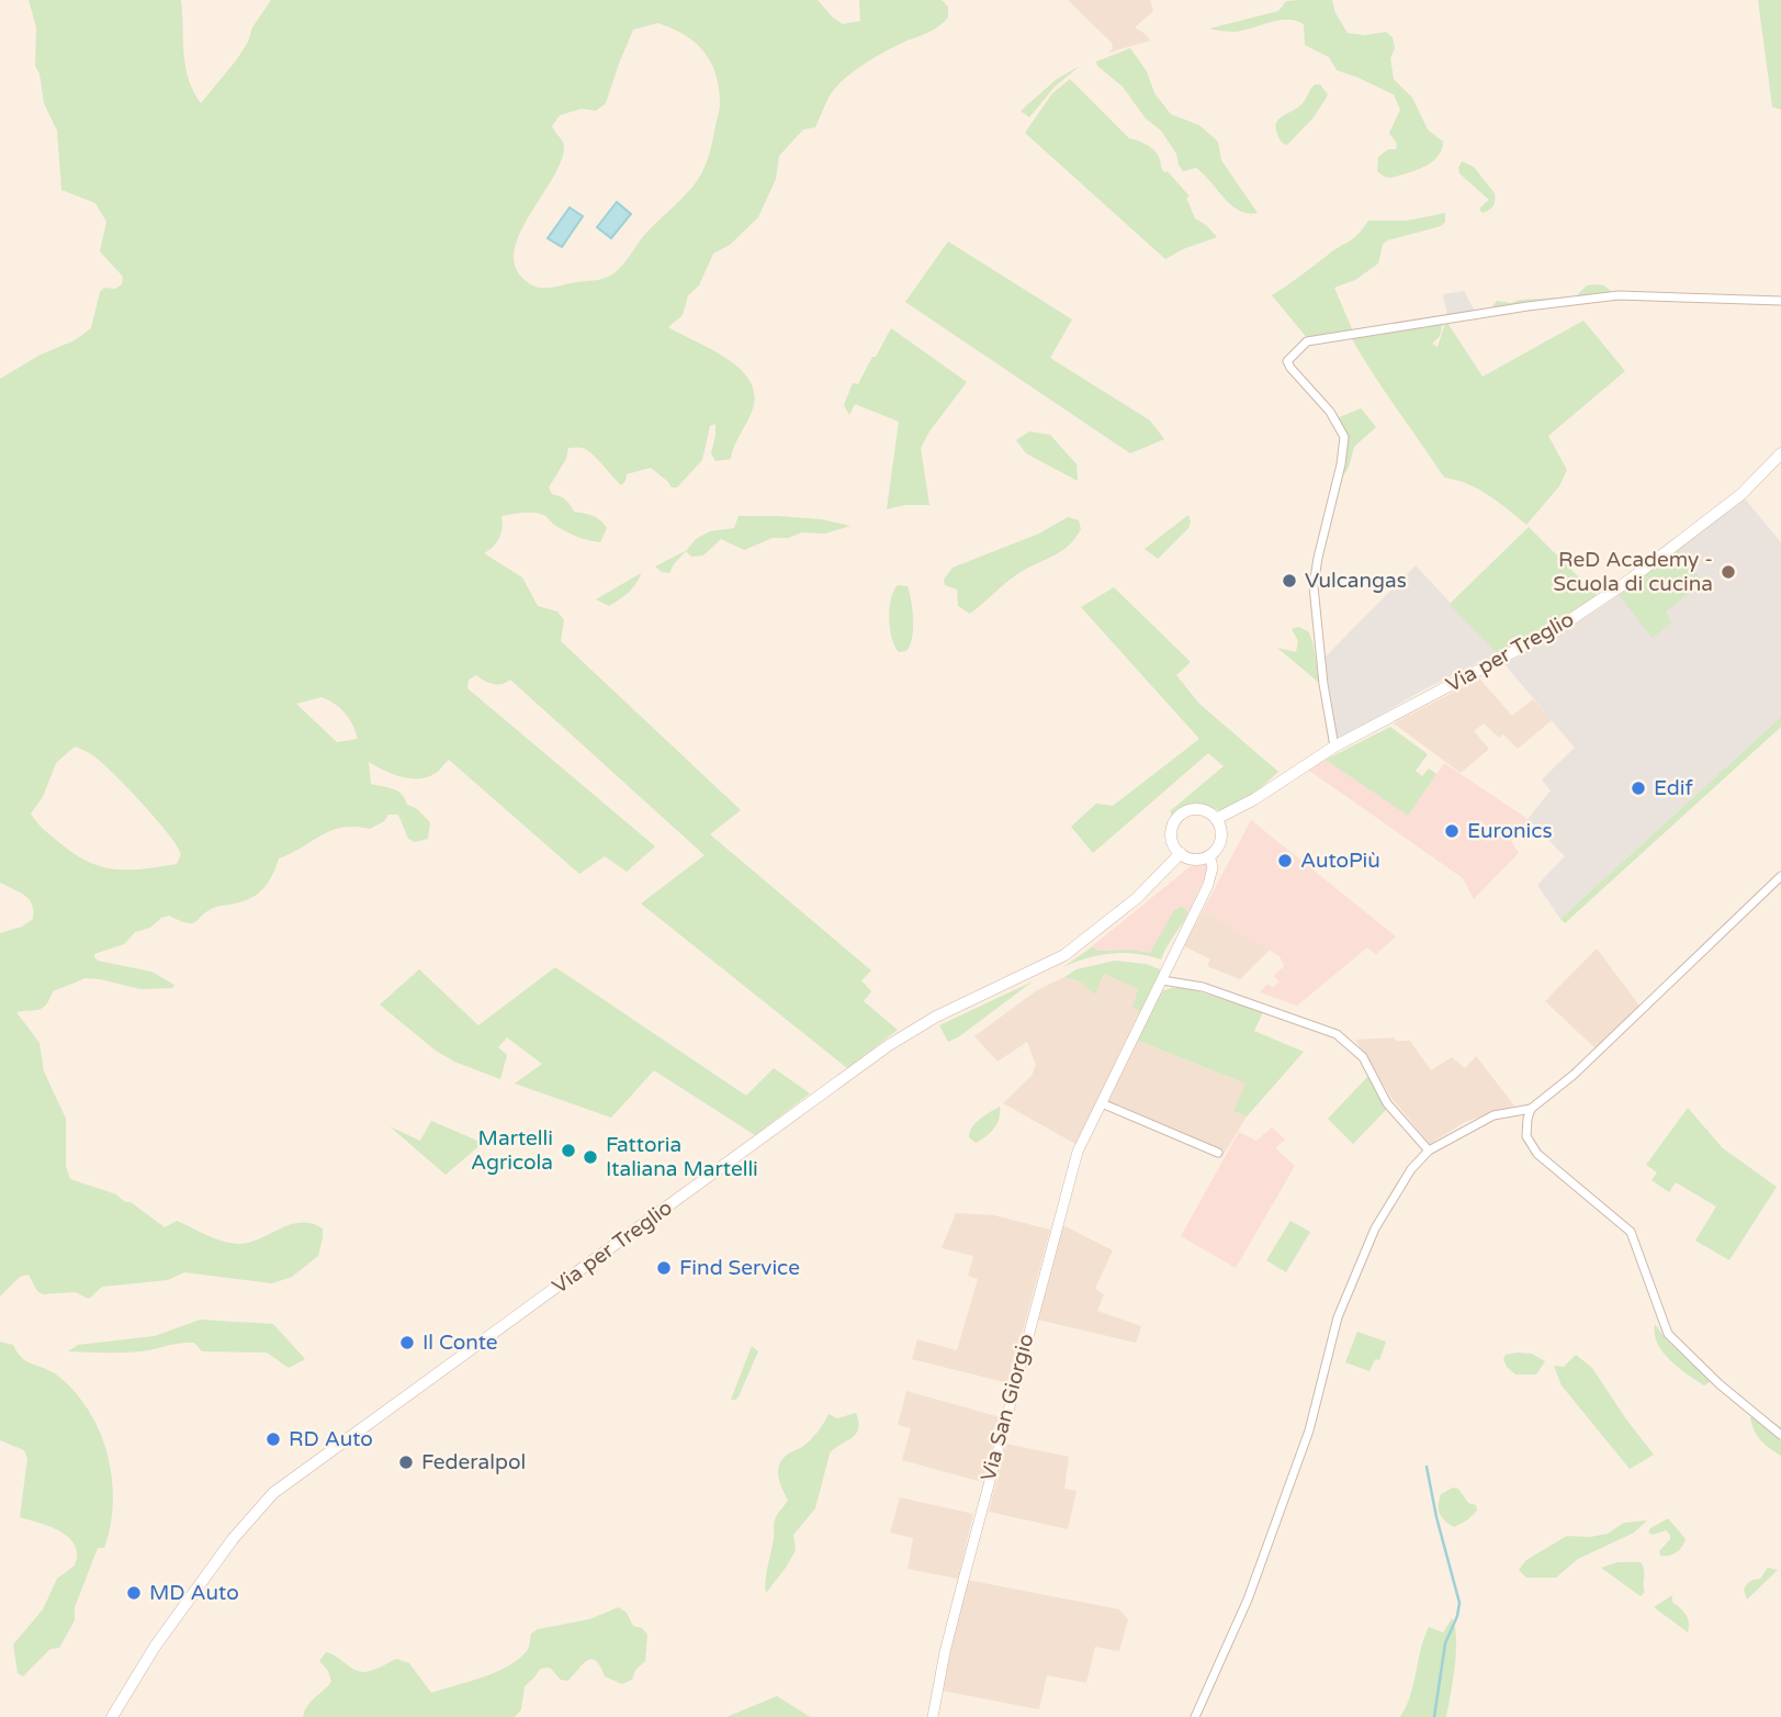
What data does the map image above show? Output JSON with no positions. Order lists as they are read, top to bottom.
{
  "streets": {
    "main road": ["Via per Treglio"],
    "street": ["Via San Giorgio"]
  },
  "crossings": [
    ["Via per Treglio", "Via San Giorgio"]
  ],
  "places": [
    "ReD Academy - Scuola di cucina",
    "Vulcangas",
    "Edif",
    "Euronics",
    "AutoPiù",
    "Martelli Agricola",
    "Fattoria Italiana Martelli",
    "Find Service",
    "Il Conte",
    "RD Auto",
    "Federalpol",
    "MD Auto"
  ]
}
